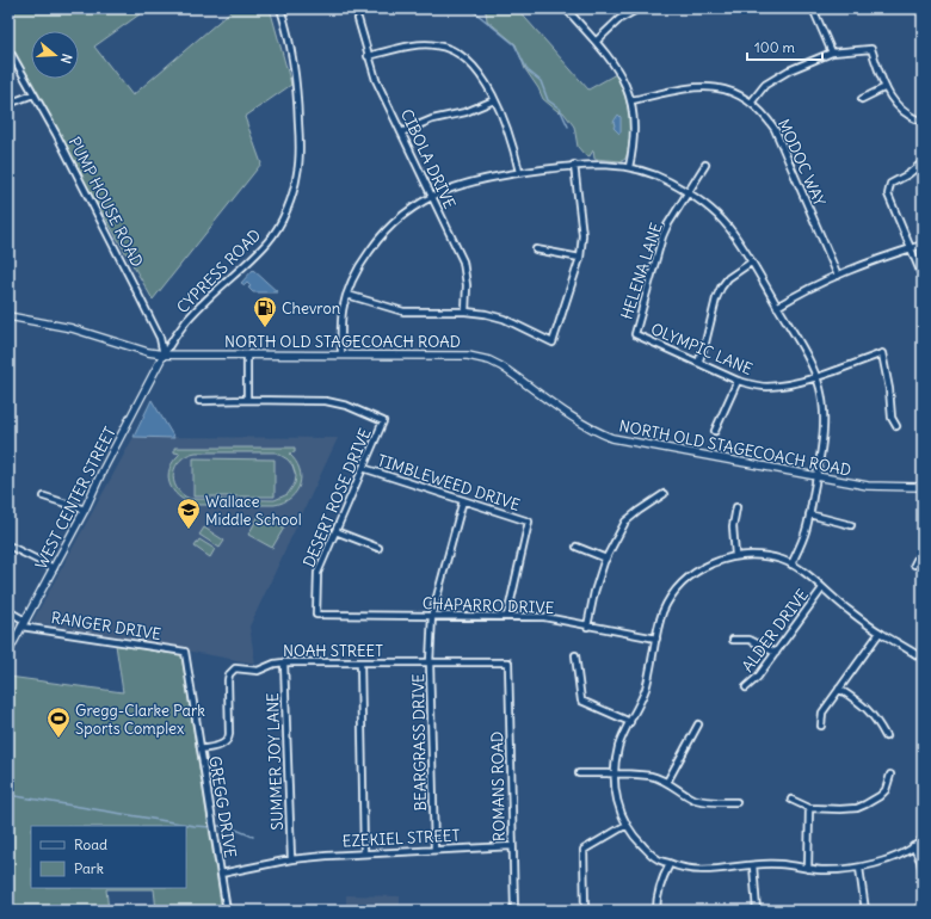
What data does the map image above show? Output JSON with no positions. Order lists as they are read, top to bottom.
{
  "streets": {
    "street": [
      "CIBOLA DRIVE",
      "MODOC WAY",
      "PUMP HOUSE ROAD",
      "CYPRESS ROAD",
      "HELENA LANE",
      "NORTH OLD STAGECOACH ROAD",
      "OLYMPIC LANE",
      "TIMBLEWEED DRIVE",
      "WEST CENTER STREET",
      "DESERT ROSE DRIVE",
      "CHAPARRO DRIVE",
      "RANGER DRIVE",
      "ALDER DRIVE",
      "NOAH STREET",
      "BEARGRASS DRIVE",
      "SUMMER JOY LANE",
      "ROMANS ROAD",
      "GREGG DRIVE",
      "EZEKIEL STREET"
    ]
  },
  "crossings": [
    ["PUMP HOUSE ROAD", "CYPRESS ROAD"],
    ["PUMP HOUSE ROAD", "NORTH OLD STAGECOACH ROAD"],
    ["PUMP HOUSE ROAD", "WEST CENTER STREET"],
    ["CYPRESS ROAD", "NORTH OLD STAGECOACH ROAD"],
    ["CYPRESS ROAD", "WEST CENTER STREET"],
    ["HELENA LANE", "OLYMPIC LANE"],
    ["NORTH OLD STAGECOACH ROAD", "WEST CENTER STREET"],
    ["TIMBLEWEED DRIVE", "DESERT ROSE DRIVE"],
    ["TIMBLEWEED DRIVE", "CHAPARRO DRIVE"],
    ["WEST CENTER STREET", "RANGER DRIVE"],
    ["DESERT ROSE DRIVE", "CHAPARRO DRIVE"],
    ["CHAPARRO DRIVE", "BEARGRASS DRIVE"],
    ["RANGER DRIVE", "GREGG DRIVE"],
    ["NOAH STREET", "BEARGRASS DRIVE"],
    ["NOAH STREET", "SUMMER JOY LANE"],
    ["NOAH STREET", "ROMANS ROAD"],
    ["NOAH STREET", "GREGG DRIVE"],
    ["BEARGRASS DRIVE", "EZEKIEL STREET"],
    ["SUMMER JOY LANE", "EZEKIEL STREET"],
    ["ROMANS ROAD", "EZEKIEL STREET"],
    ["GREGG DRIVE", "EZEKIEL STREET"]
  ],
  "places": {
    "fuel station": ["Chevron"],
    "school or university": ["Wallace Middle School"],
    "sports": ["Gregg-Clarke Park Sports Complex"]
  },
  "legend": ["Road", "Park"],
  "scale_bar": "100 m",
  "north": "right"
}
